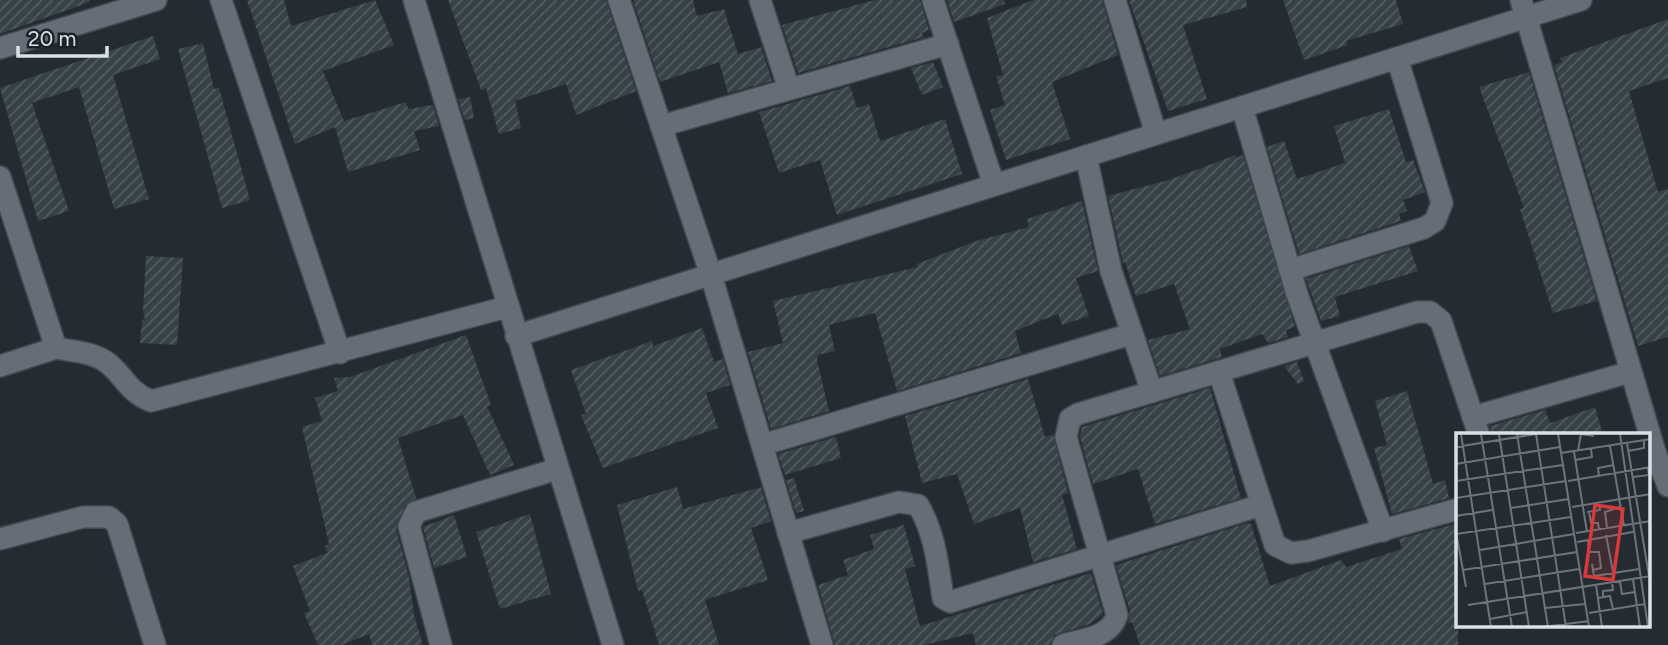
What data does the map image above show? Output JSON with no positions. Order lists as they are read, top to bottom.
{
  "scale_bar": "20 m"
}
